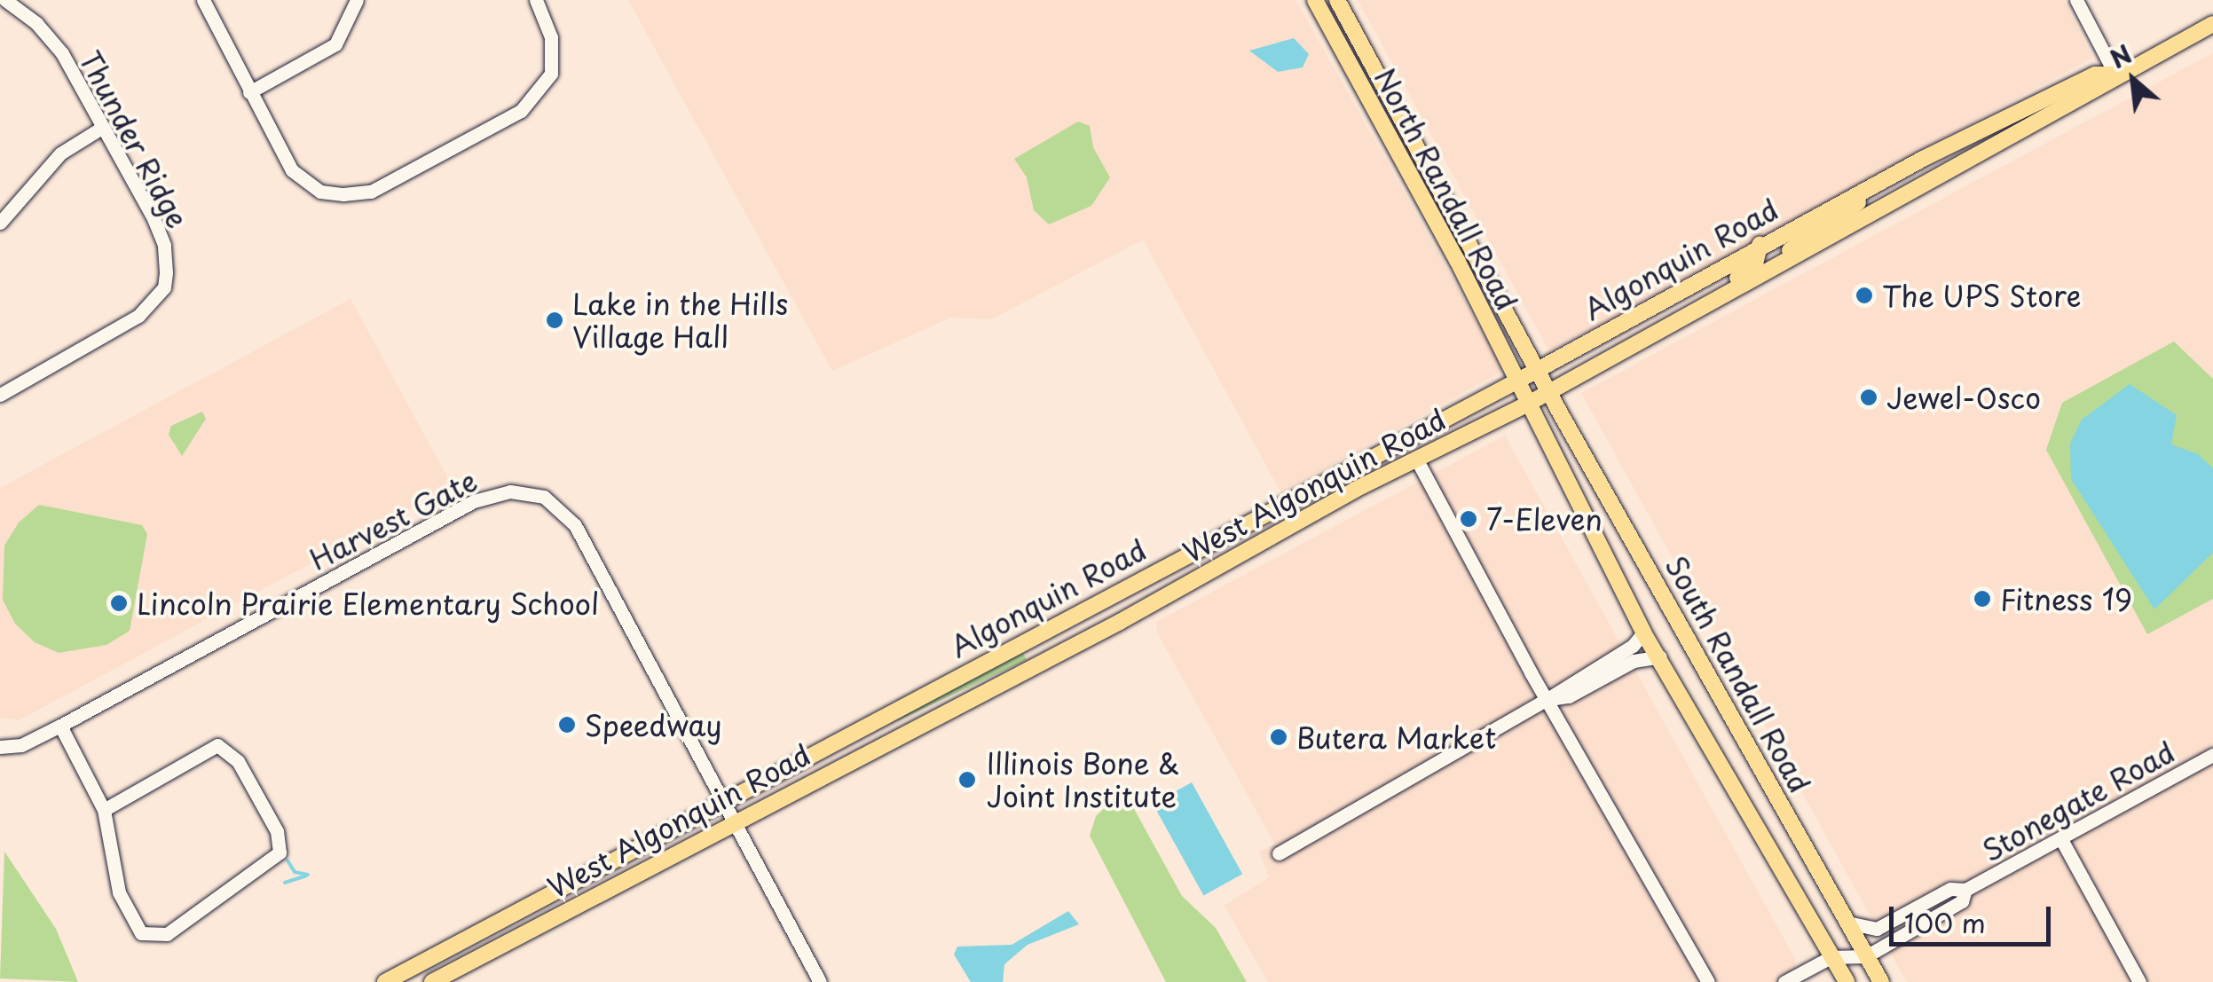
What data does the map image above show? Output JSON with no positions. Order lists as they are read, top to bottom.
{
  "streets": {
    "main road": [
      "North Randall Road",
      "Algonquin Road",
      "West Algonquin Road",
      "South Randall Road"
    ],
    "street": ["Thunder Ridge", "Harvest Gate", "Stonegate Road"]
  },
  "crossings": [
    ["North Randall Road", "Algonquin Road"],
    ["North Randall Road", "West Algonquin Road"],
    ["North Randall Road", "South Randall Road"],
    ["Algonquin Road", "West Algonquin Road"],
    ["Algonquin Road", "Harvest Gate"],
    ["West Algonquin Road", "Harvest Gate"],
    ["West Algonquin Road", "South Randall Road"],
    ["South Randall Road", "Stonegate Road"]
  ],
  "places": [
    "The UPS Store",
    "Lake in the Hills Village Hall",
    "Jewel-Osco",
    "7-Eleven",
    "Fitness 19",
    "Lincoln Prairie Elementary School",
    "Speedway",
    "Butera Market",
    "Illinois Bone & Joint Institute"
  ],
  "scale_bar": "100 m",
  "north": "top left"
}
